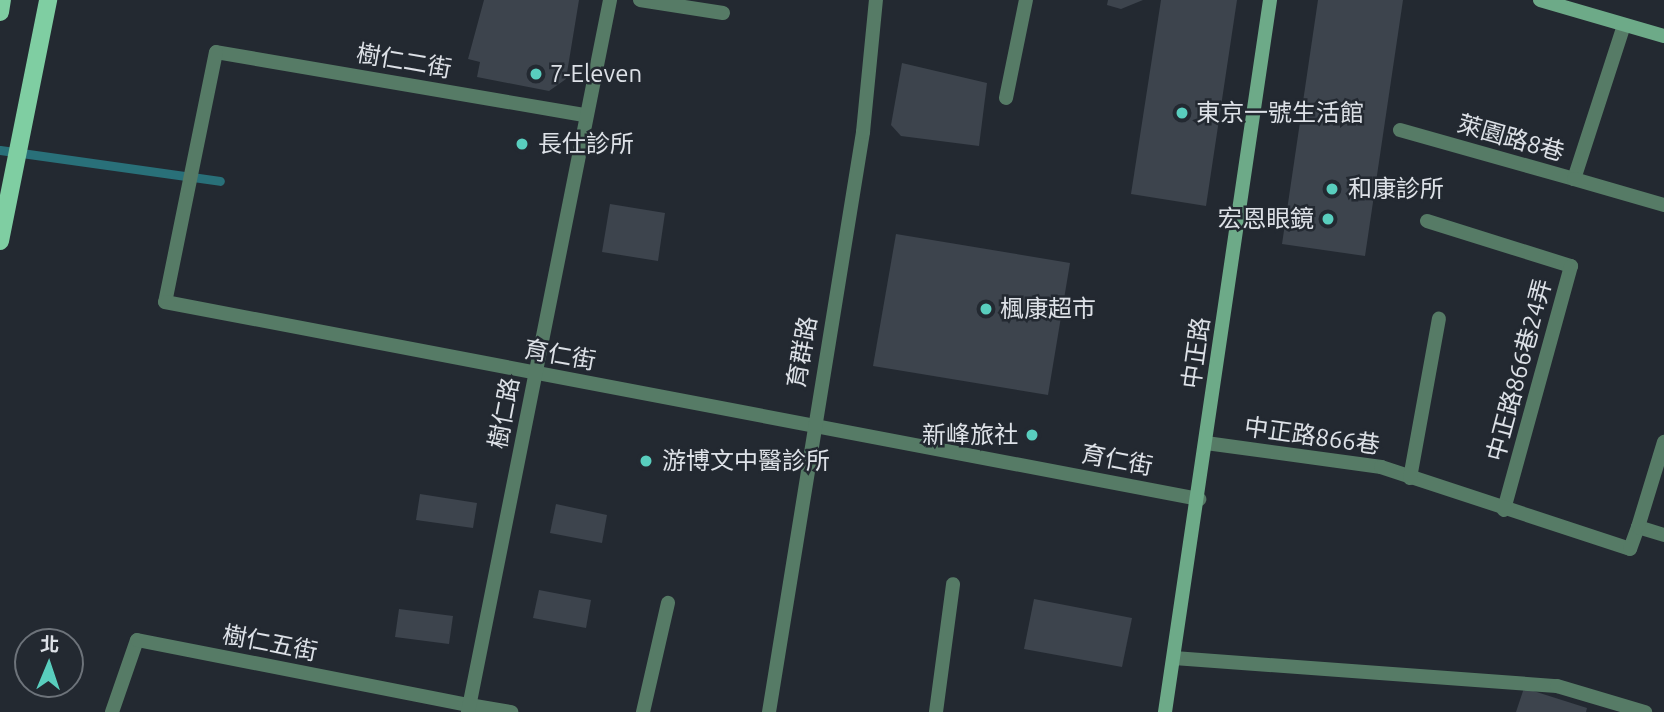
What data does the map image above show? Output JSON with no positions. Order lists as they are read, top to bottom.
{
  "streets": {
    "street": [
      "樹仁二街",
      "萊園路8巷",
      "育群路",
      "中正路",
      "育仁街",
      "中正路866巷24弄",
      "樹仁路",
      "中正路866巷",
      "樹仁五街"
    ]
  },
  "crossings": [
    ["樹仁二街", "育仁街"],
    ["樹仁二街", "樹仁路"],
    ["育群路", "育仁街"],
    ["中正路", "育仁街"],
    ["中正路", "中正路866巷"],
    ["育仁街", "樹仁路"],
    ["中正路866巷24弄", "中正路866巷"],
    ["樹仁路", "樹仁五街"]
  ],
  "places": [
    "7-Eleven",
    "東京一號生活館",
    "長仕診所",
    "和康診所",
    "宏恩眼鏡",
    "楓康超市",
    "新峰旅社",
    "游博文中醫診所"
  ],
  "north": "top"
}
